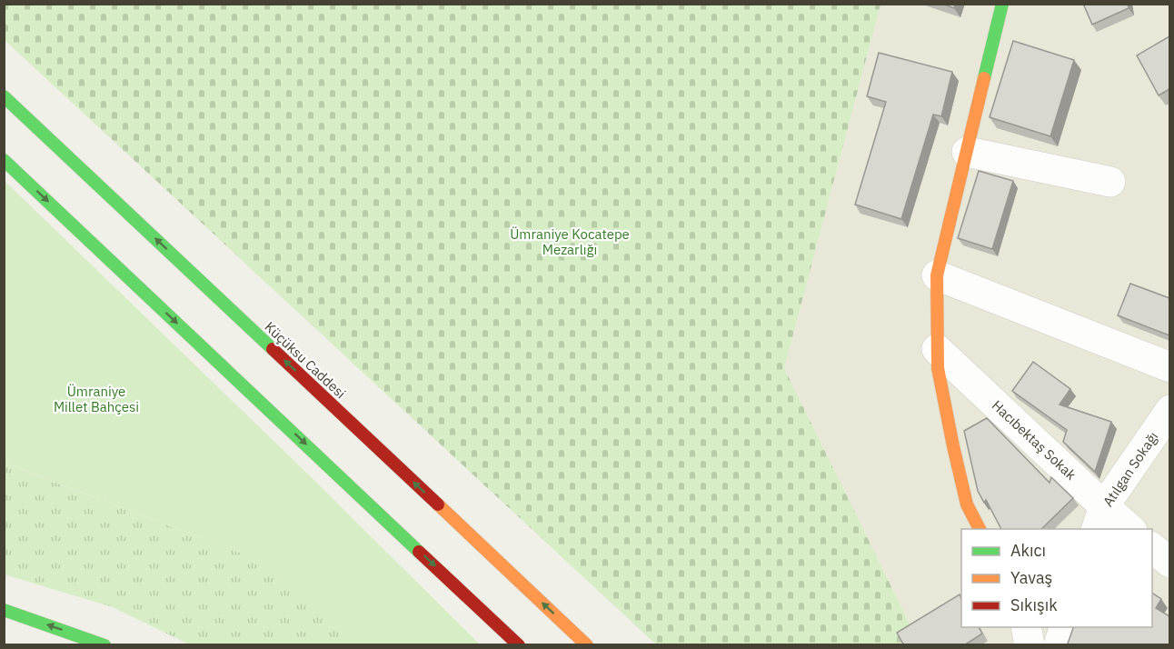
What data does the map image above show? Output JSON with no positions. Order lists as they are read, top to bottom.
{
  "streets": {
    "main road": ["Küçüksu Caddesi"],
    "street": ["Hacıbektaş Sokak", "Atılgan Sokağı"]
  },
  "crossings": [
    ["Hacıbektaş Sokak", "Atılgan Sokağı"]
  ],
  "parks": ["Ümraniye Kocatepe Mezarlığı", "Ümraniye Millet Bahçesi"],
  "legend": ["Akıcı", "Yavaş", "Sıkışık"]
}
